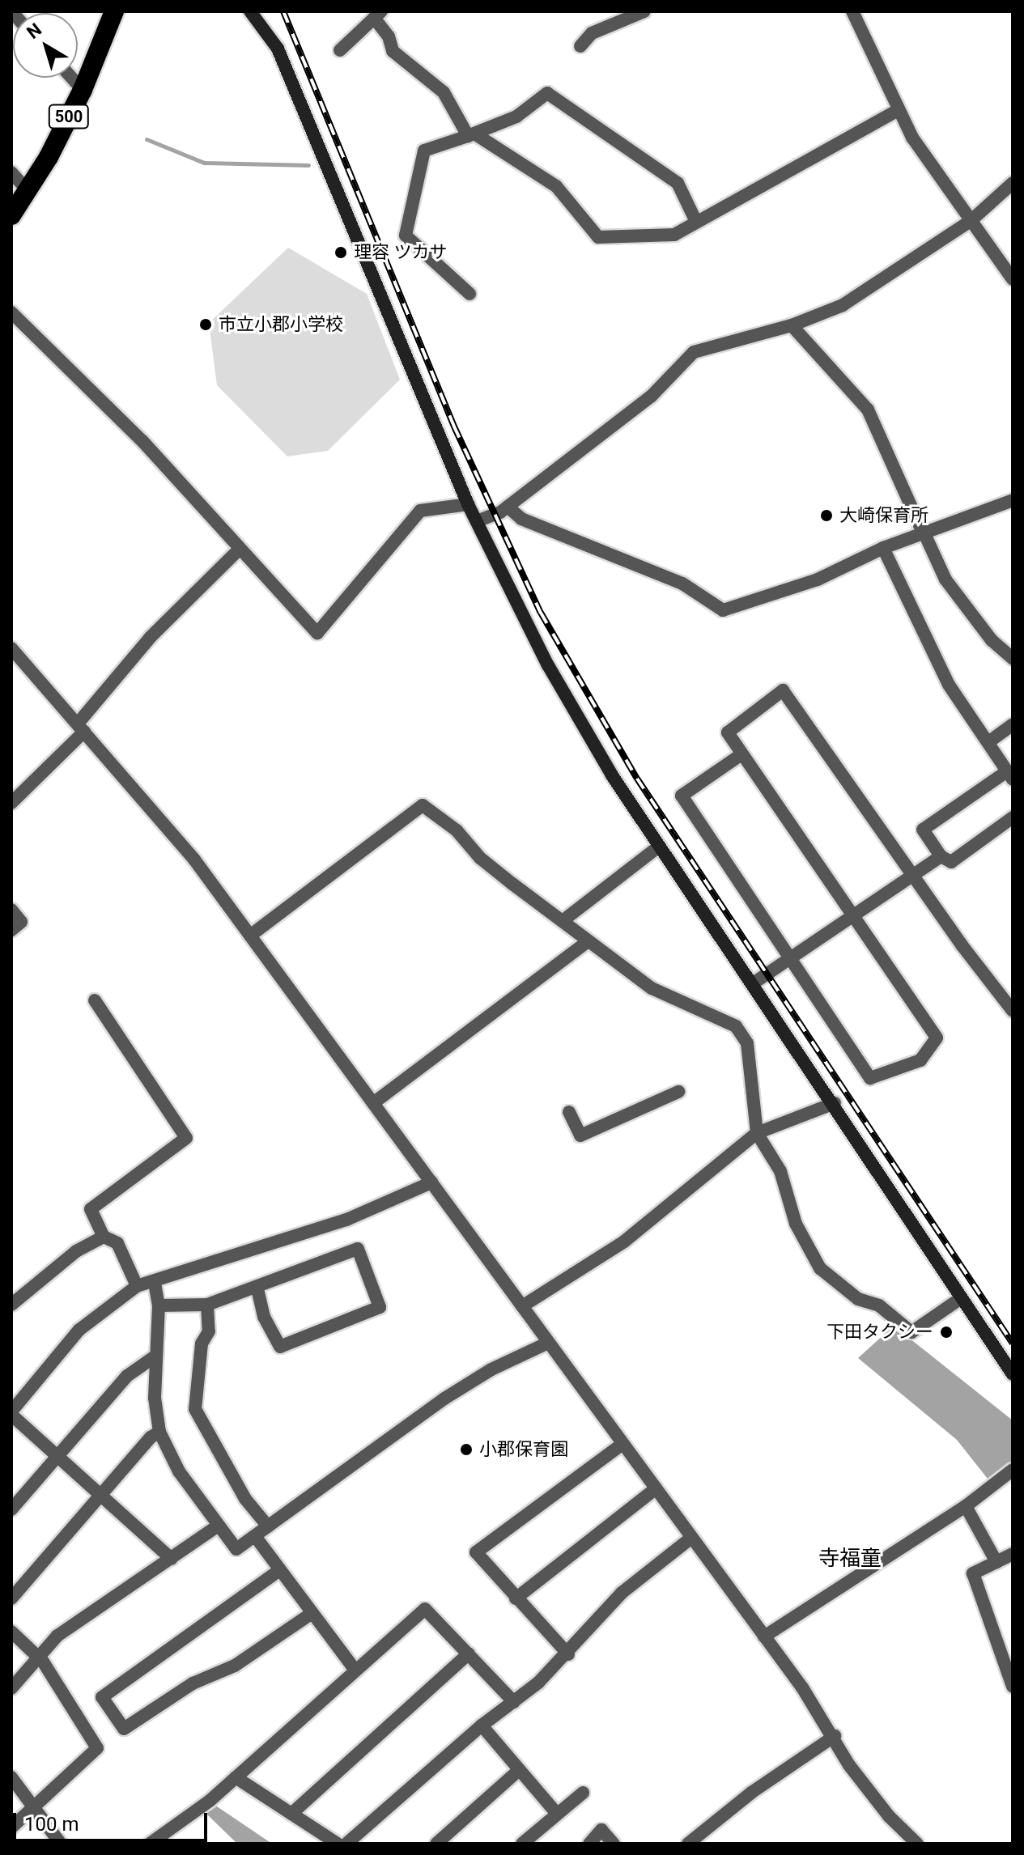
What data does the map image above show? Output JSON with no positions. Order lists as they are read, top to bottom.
{
  "streets": {
    "highway": ["500"]
  },
  "districts": ["寺福童"],
  "places": [
    "理容 ツカサ",
    "市立小郡小学校",
    "大崎保育所",
    "下田タクシー",
    "小郡保育園"
  ],
  "scale_bar": "100 m",
  "north": "top left"
}
